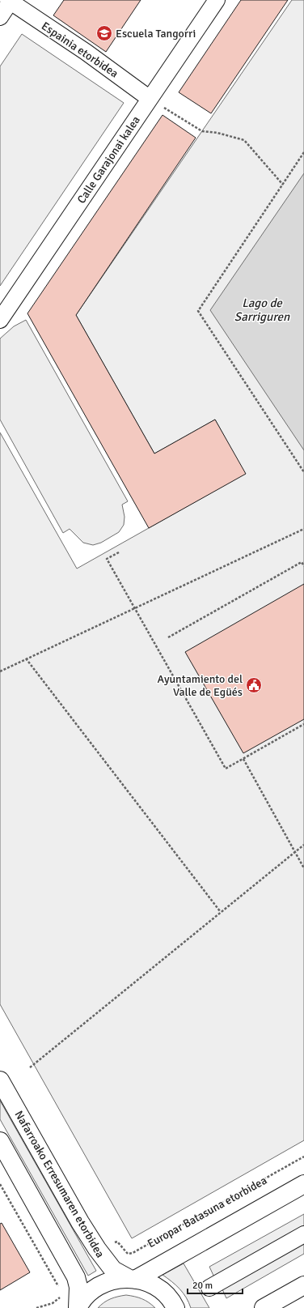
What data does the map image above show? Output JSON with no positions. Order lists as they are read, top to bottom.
{
  "streets": {
    "street": [
      "Espainia etorbidea",
      "Calle Garajonai kalea",
      "Nafarroako Erresumaren etorbidea",
      "Europar Batasuna etorbidea"
    ]
  },
  "crossings": [
    ["Espainia etorbidea", "Calle Garajonai kalea"],
    ["Nafarroako Erresumaren etorbidea", "Europar Batasuna etorbidea"]
  ],
  "water": ["Lago de Sarriguren"],
  "places": {
    "school or university": ["Escuela Tangorri"],
    "public building": ["Ayuntamiento del Valle de Egüés"]
  },
  "scale_bar": "20 m"
}
